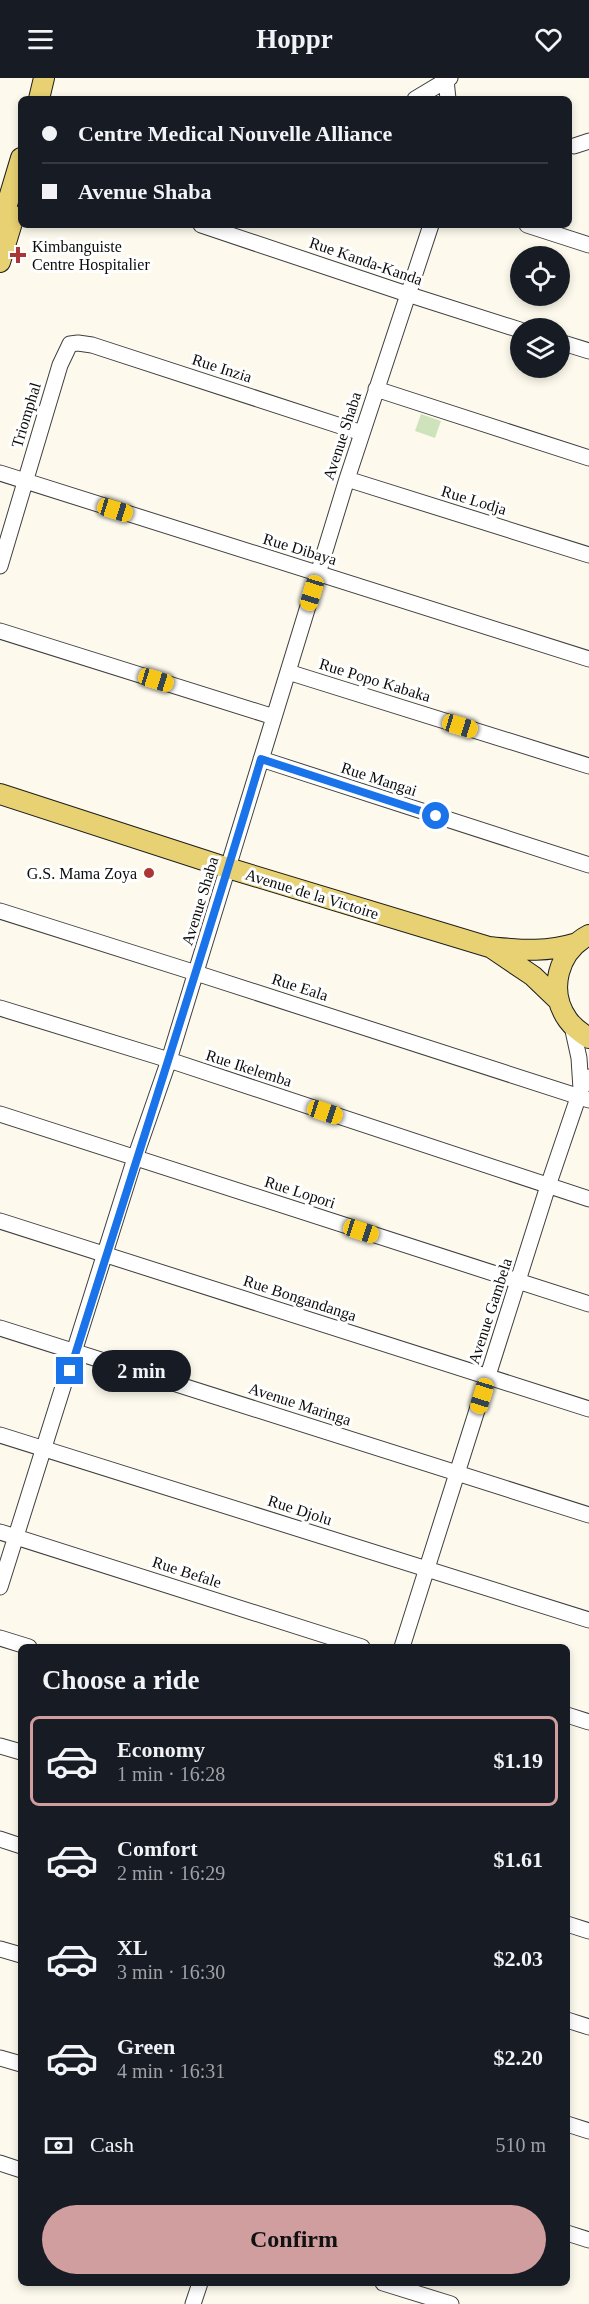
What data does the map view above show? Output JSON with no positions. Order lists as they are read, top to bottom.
{
  "streets": {
    "main road": ["Avenue de la Victoire"],
    "street": [
      "Rue Kanda-Kanda",
      "Rue Inzia",
      "Triomphal",
      "Avenue Shaba",
      "Rue Lodja",
      "Rue Dibaya",
      "Rue Popo Kabaka",
      "Rue Mangai",
      "Rue Eala",
      "Rue Ikelemba",
      "Rue Lopori",
      "Rue Bongandanga",
      "Avenue Gambela",
      "Avenue Maringa",
      "Rue Djolu",
      "Rue Befale"
    ]
  },
  "crossings": [
    ["Rue Kanda-Kanda", "Avenue Shaba"],
    ["Rue Inzia", "Triomphal"],
    ["Rue Inzia", "Avenue Shaba"],
    ["Triomphal", "Rue Dibaya"],
    ["Avenue Shaba", "Rue Lodja"],
    ["Avenue Shaba", "Rue Dibaya"],
    ["Avenue Shaba", "Rue Popo Kabaka"],
    ["Avenue Shaba", "Rue Mangai"],
    ["Avenue Shaba", "Avenue de la Victoire"],
    ["Avenue Shaba", "Rue Eala"],
    ["Avenue Shaba", "Rue Ikelemba"],
    ["Avenue Shaba", "Rue Lopori"],
    ["Avenue Shaba", "Rue Bongandanga"],
    ["Avenue Shaba", "Avenue Maringa"],
    ["Avenue Shaba", "Rue Djolu"],
    ["Avenue Shaba", "Rue Befale"],
    ["Rue Eala", "Avenue Gambela"],
    ["Rue Ikelemba", "Avenue Gambela"],
    ["Rue Lopori", "Avenue Gambela"],
    ["Rue Bongandanga", "Avenue Gambela"],
    ["Avenue Gambela", "Avenue Maringa"],
    ["Avenue Gambela", "Rue Djolu"]
  ],
  "places": {
    "health": ["Kimbanguiste Centre Hospitalier"],
    "other": ["G.S. Mama Zoya"]
  },
  "page": {
    "header": "Hoppr",
    "banner": ["Centre Medical Nouvelle Alliance", "Avenue Shaba"],
    "bubble": "2 min",
    "heading": "Choose a ride",
    "list": [
      {
        "name": "Economy",
        "note": "1 min · 16:28",
        "value": "$1.19"
      },
      {
        "name": "Comfort",
        "note": "2 min · 16:29",
        "value": "$1.61"
      },
      {
        "name": "XL",
        "note": "3 min · 16:30",
        "value": "$2.03"
      },
      {
        "name": "Green",
        "note": "4 min · 16:31",
        "value": "$2.20"
      }
    ],
    "pay": ["Cash", "510 m"],
    "buttons": "Confirm"
  }
}
